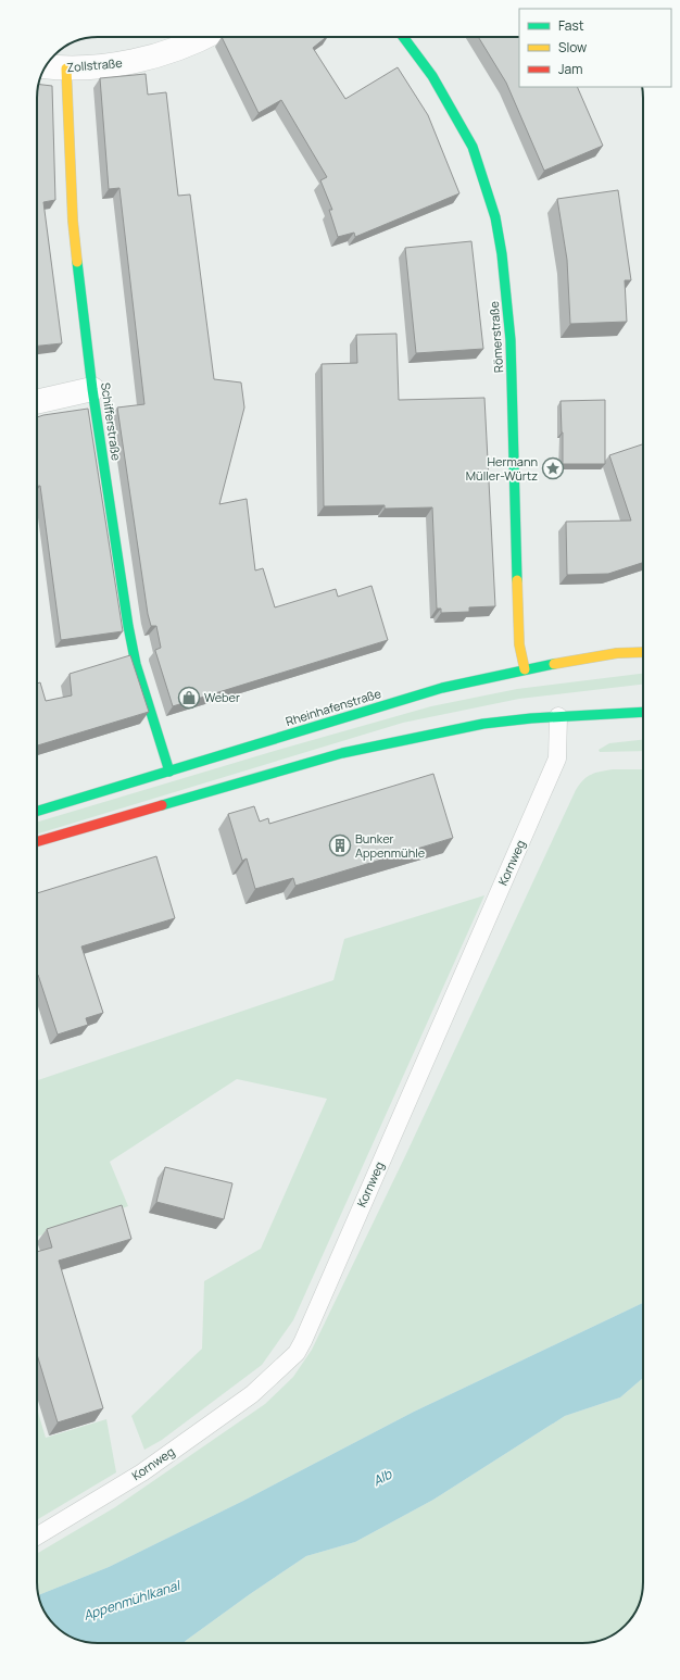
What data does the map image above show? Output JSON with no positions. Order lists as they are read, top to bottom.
{
  "streets": {
    "street": [
      "Zollstraße",
      "Römerstraße",
      "Schifferstraße",
      "Rheinhafenstraße"
    ],
    "lane": ["Kornweg"]
  },
  "crossings": [
    ["Zollstraße", "Schifferstraße"],
    ["Römerstraße", "Rheinhafenstraße"],
    ["Schifferstraße", "Rheinhafenstraße"]
  ],
  "water": ["Alb", "Appenmühlkanal"],
  "places": {
    "place": ["Hermann Müller-Würtz"],
    "shop": ["Weber"],
    "building": ["Bunker Appenmühle"]
  },
  "legend": ["Fast", "Slow", "Jam"]
}
